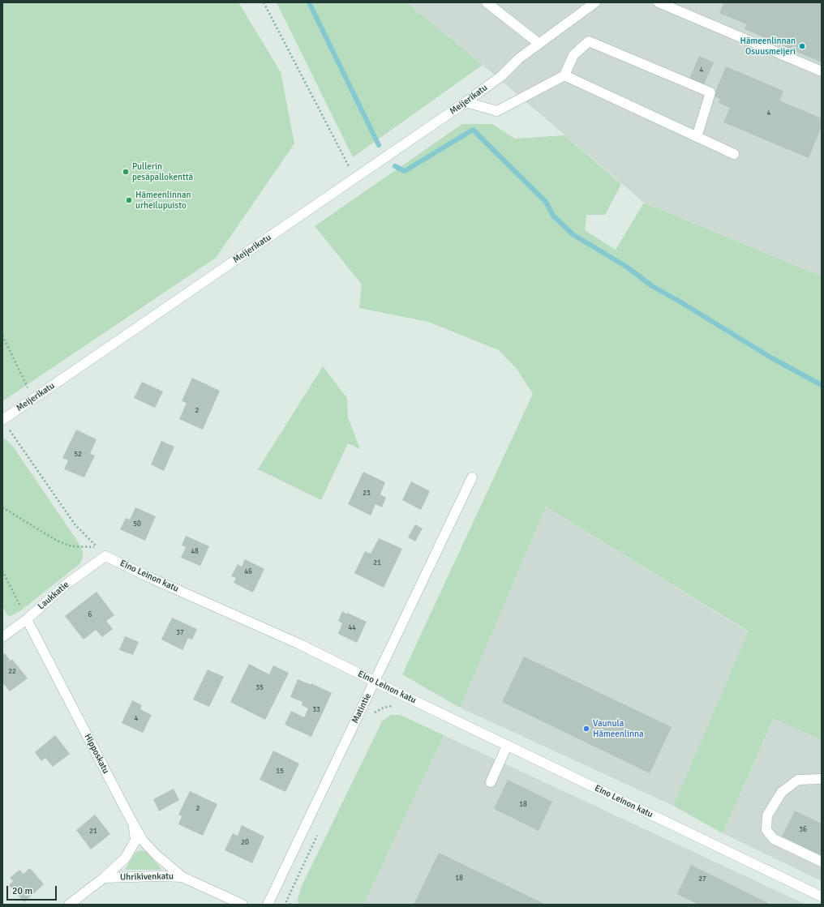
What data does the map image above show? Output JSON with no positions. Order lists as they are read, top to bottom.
{
  "streets": {
    "street": [
      "Meijerikatu",
      "Eino Leinon katu",
      "Laukkatie",
      "Matintie",
      "Hipposkatu",
      "Uhrikivenkatu"
    ]
  },
  "crossings": [
    ["Eino Leinon katu", "Laukkatie"],
    ["Eino Leinon katu", "Matintie"],
    ["Laukkatie", "Hipposkatu"],
    ["Hipposkatu", "Uhrikivenkatu"]
  ],
  "places": [
    "Hämeenlinnan Osuusmeijeri",
    "Pullerin pesäpallokenttä",
    "Hämeenlinnan urheilupuisto",
    "Vaunula Hämeenlinna"
  ],
  "house_numbers": [
    "4",
    "4",
    "2",
    "52",
    "23",
    "50",
    "48",
    "21",
    "46",
    "6",
    "44",
    "37",
    "22",
    "35",
    "33",
    "4",
    "15",
    "18",
    "2",
    "36",
    "21",
    "20",
    "18",
    "27"
  ],
  "scale_bar": "20 m"
}
